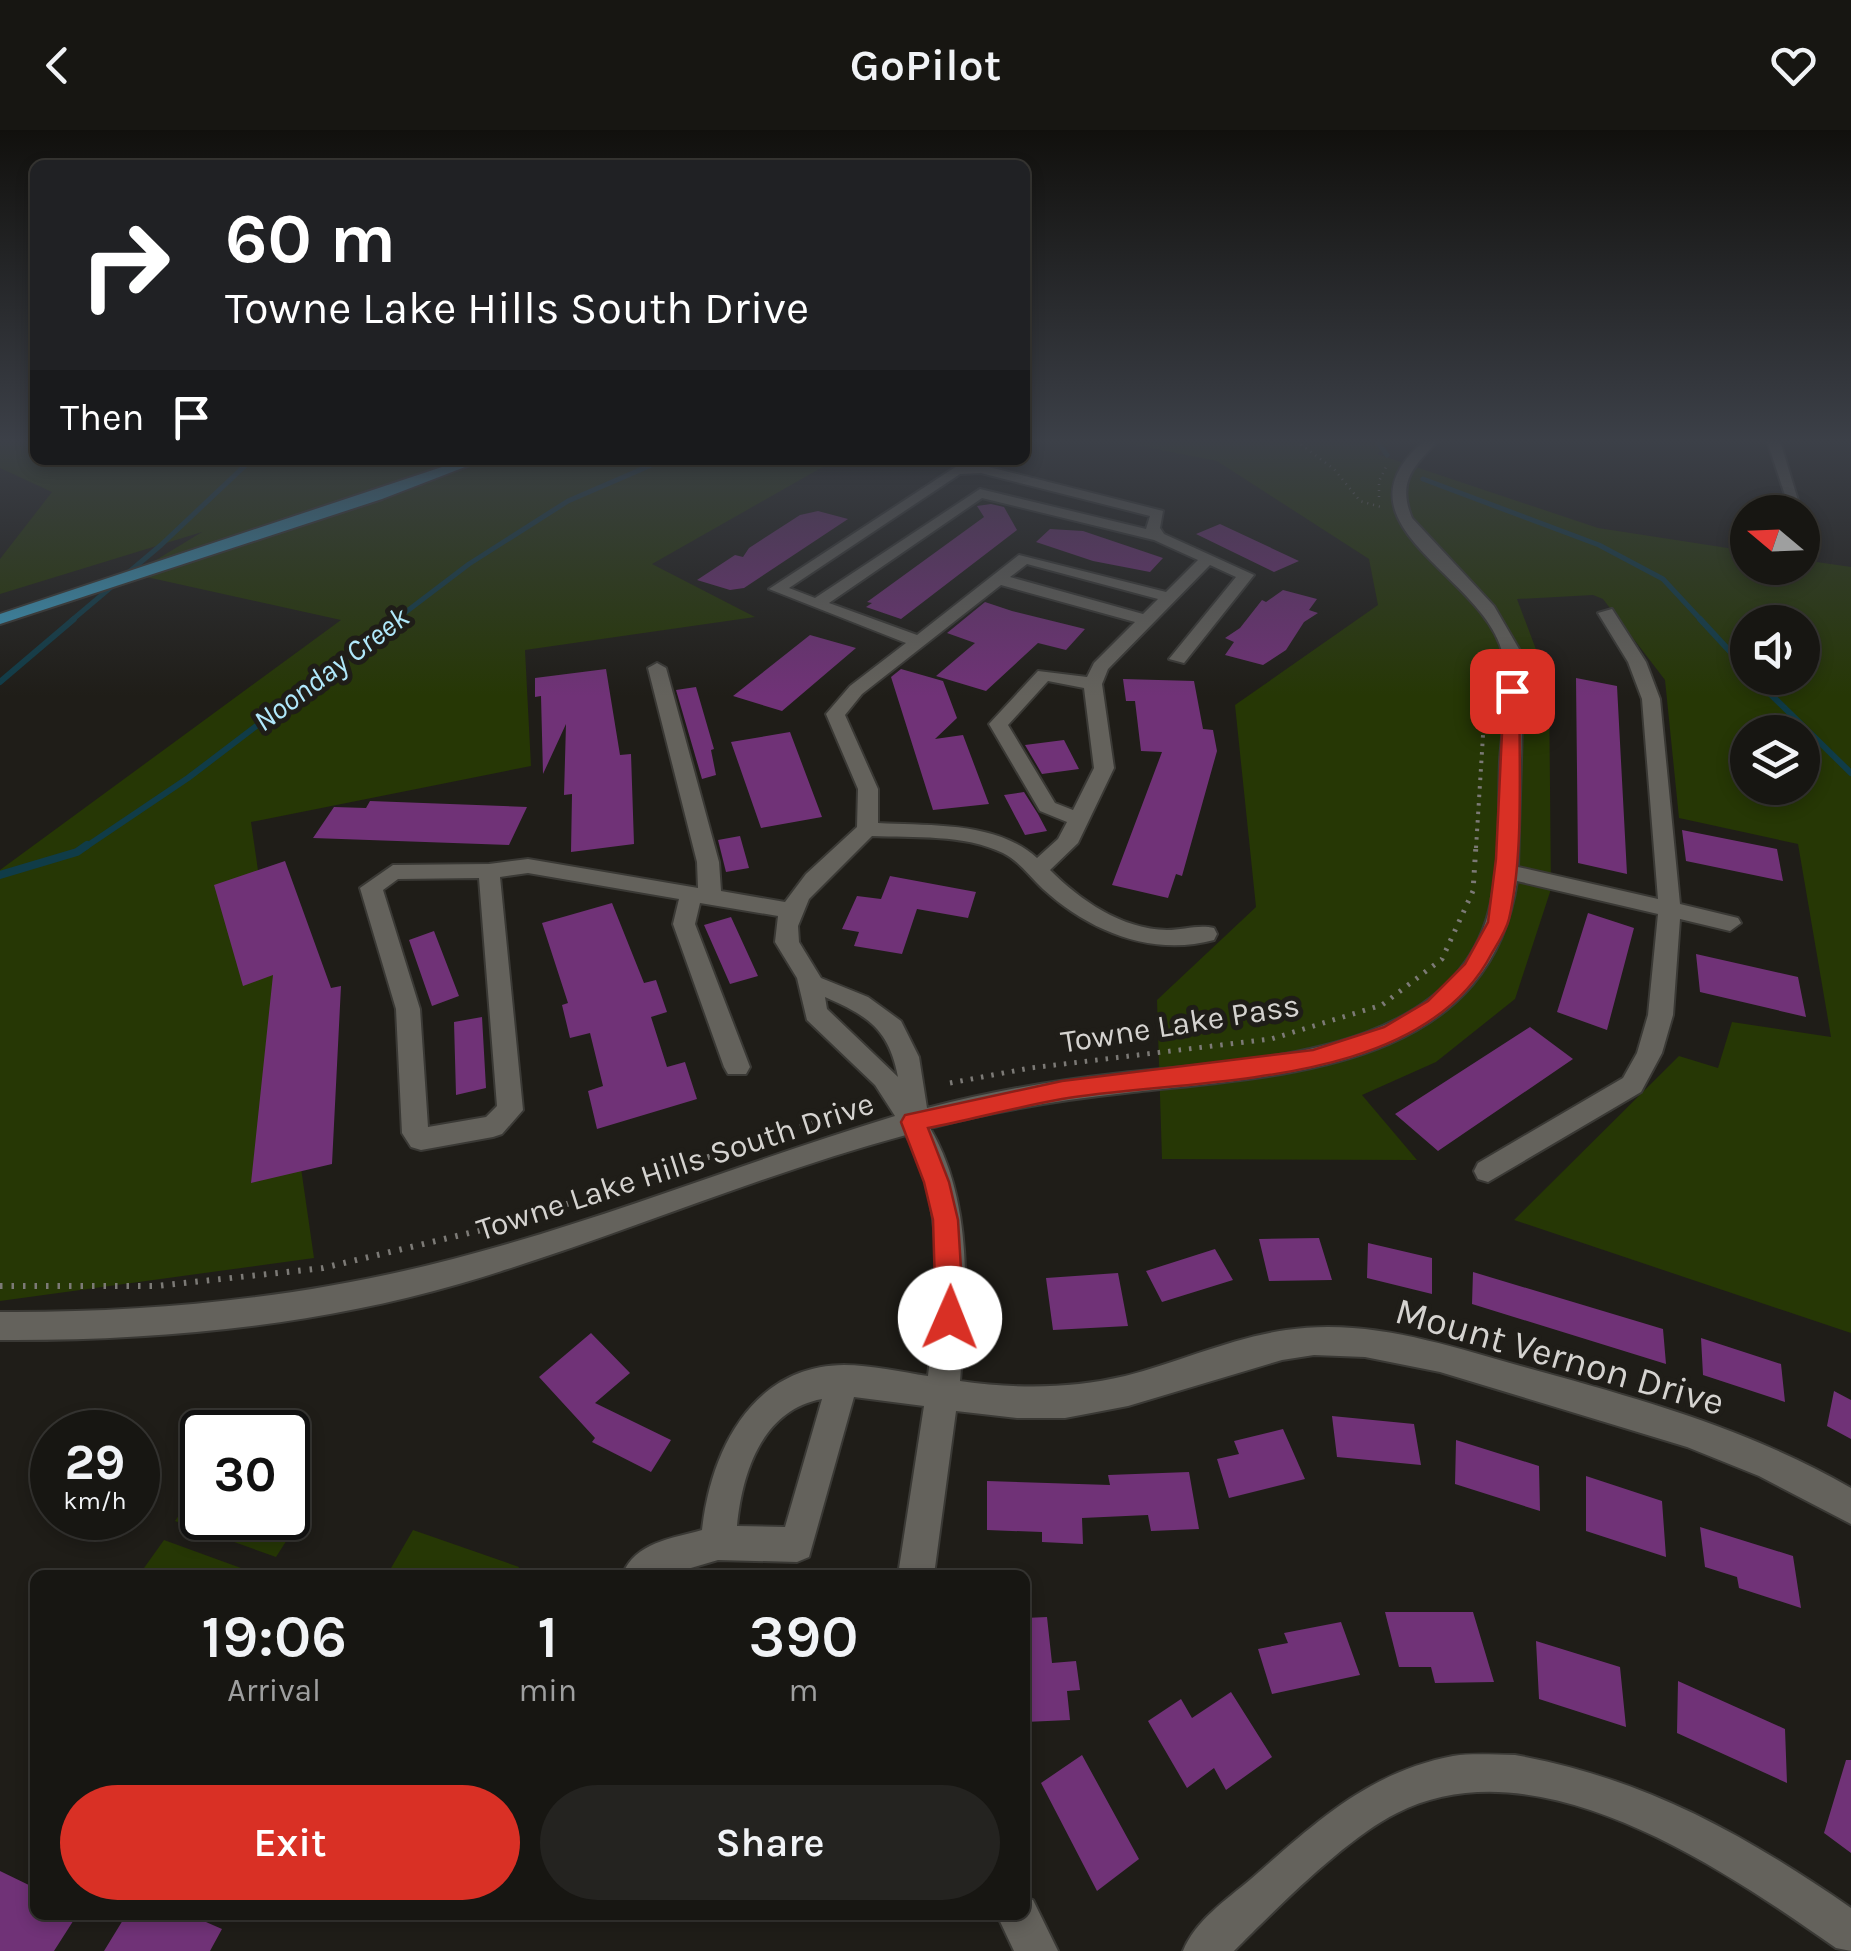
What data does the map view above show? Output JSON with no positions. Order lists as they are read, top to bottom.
{
  "streets": {
    "street": ["Towne Lake Hills South Drive", "Mount Vernon Drive"],
    "path": ["Towne Lake Pass"]
  },
  "water": ["Noonday Creek"],
  "north": "left",
  "page": {
    "header": "GoPilot",
    "turn": ["60 m", "Towne Lake Hills South Drive"],
    "then": "Then",
    "speed": "29 km/h",
    "limit": "30",
    "eta": [
      "19:06",
      "Arrival",
      "1",
      "min",
      "390",
      "m"
    ],
    "buttons": ["Exit", "Share"]
  }
}
